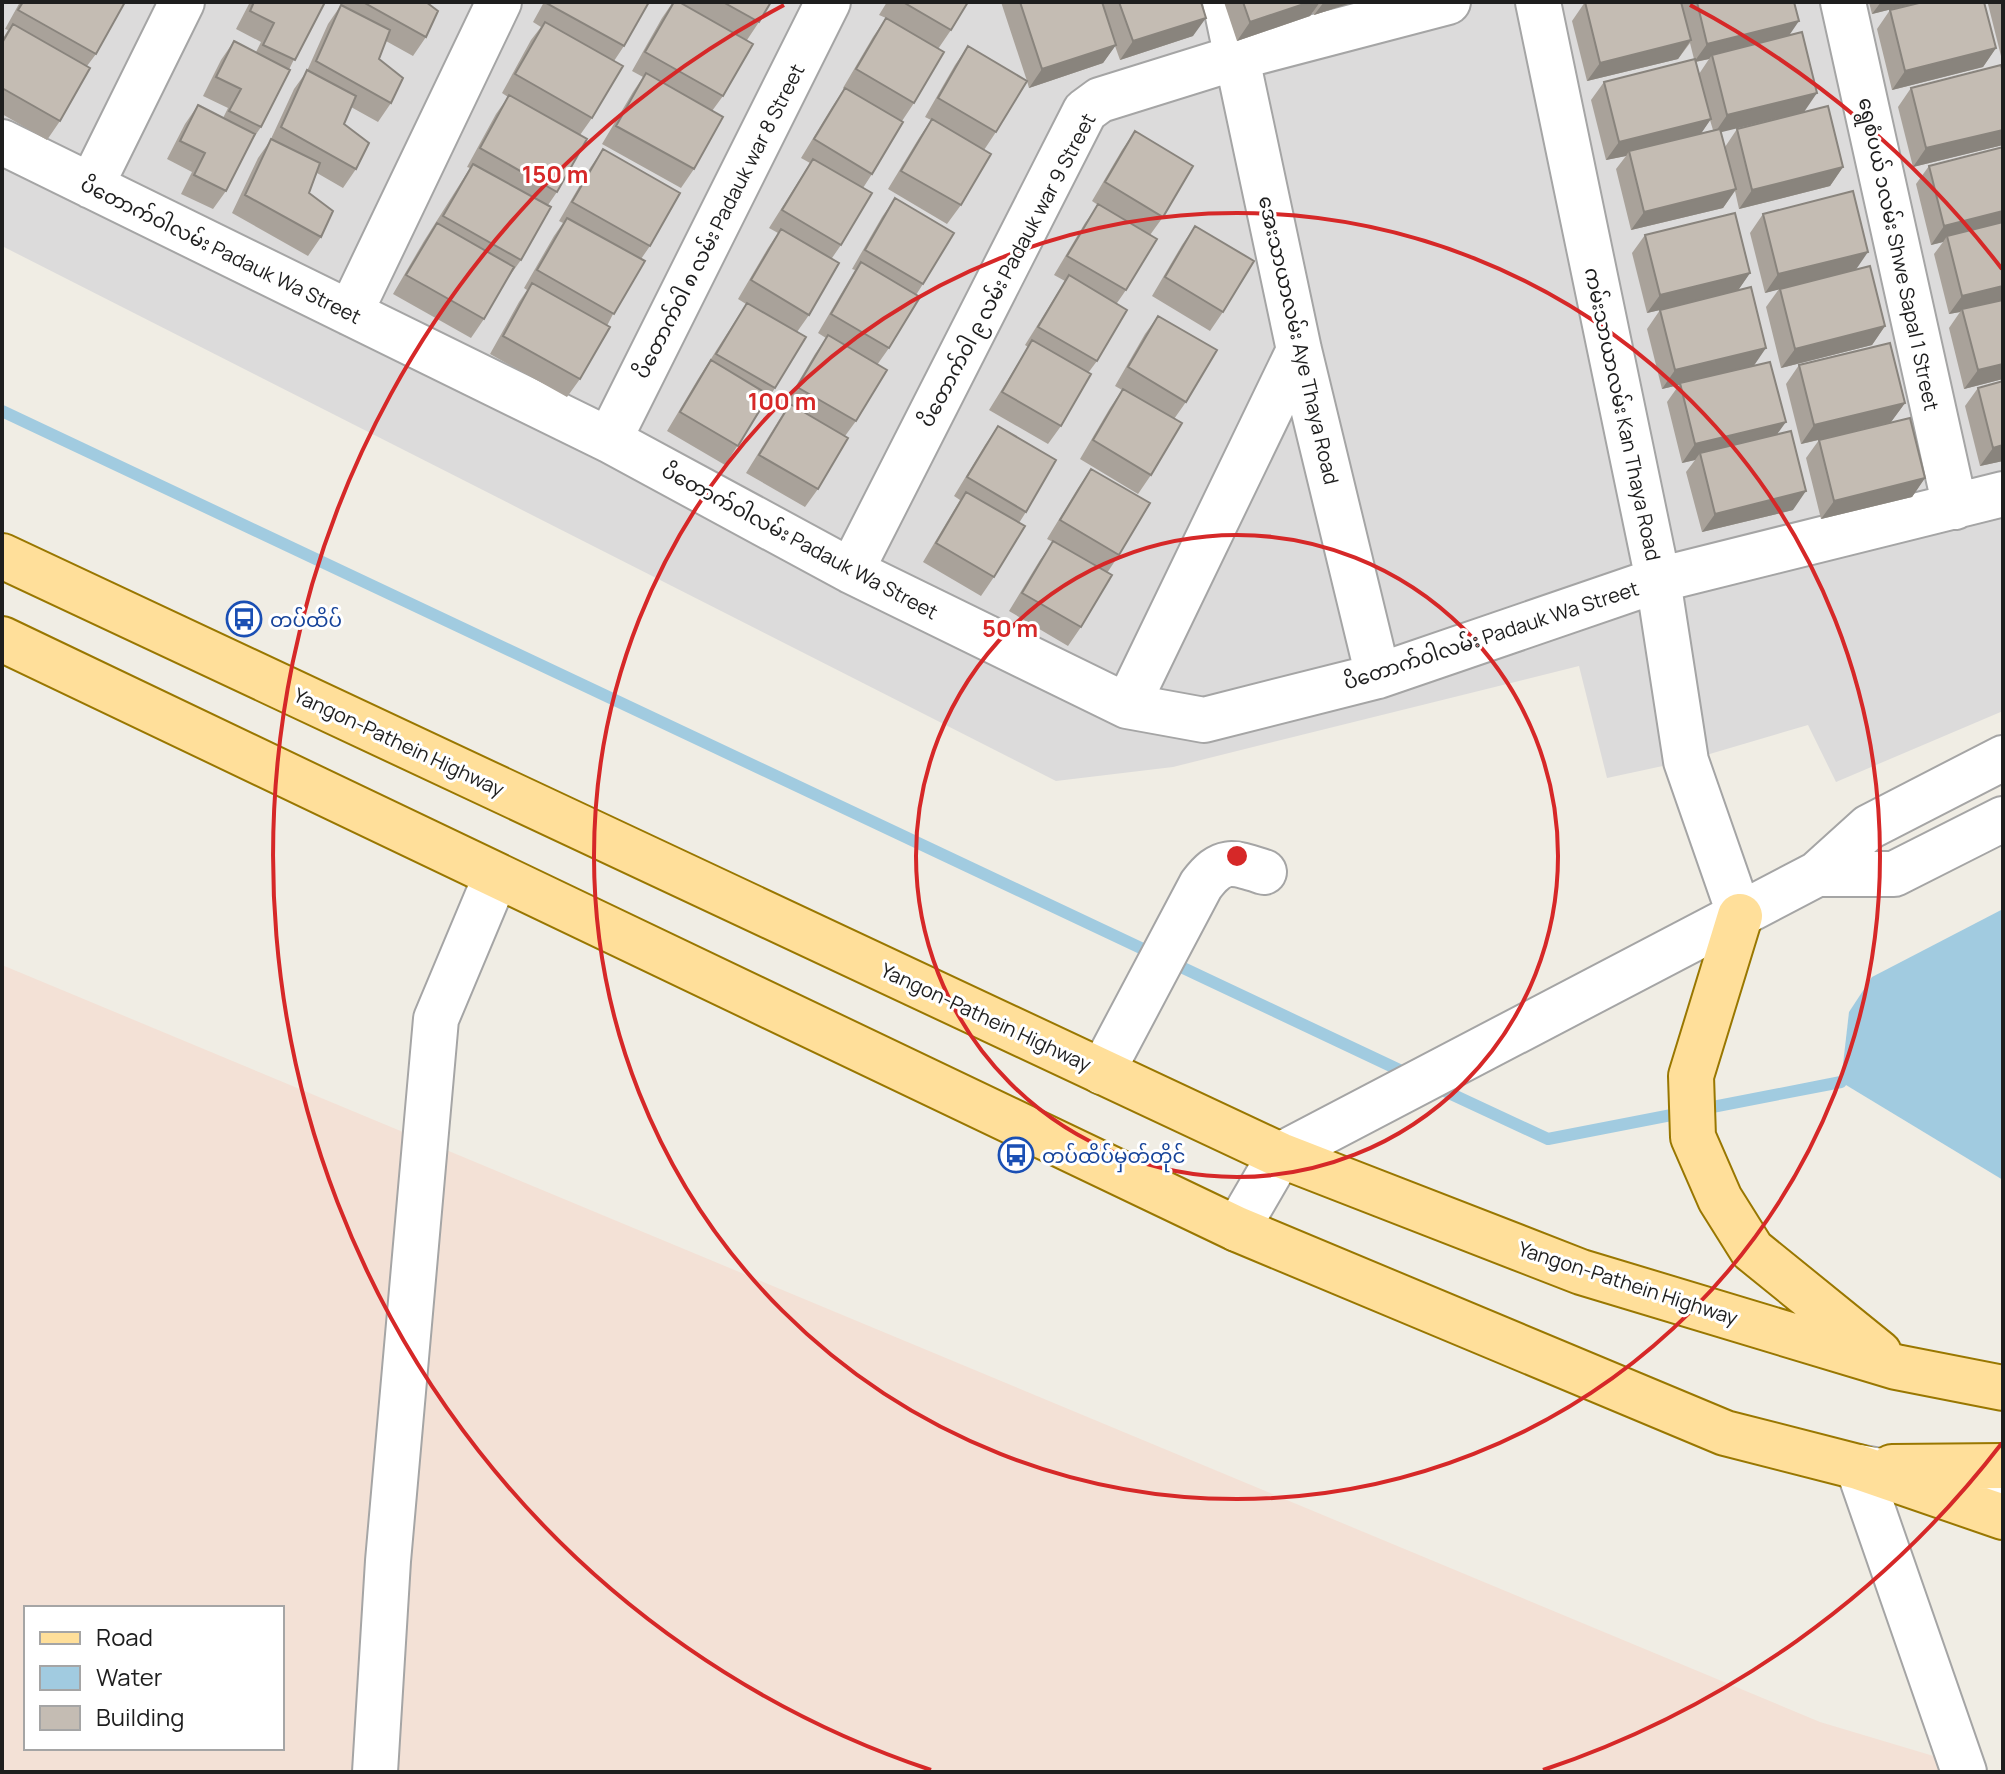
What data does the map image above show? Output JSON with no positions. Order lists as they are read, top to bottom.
{
  "streets": {
    "main road": ["Yangon-Pathein Highway"],
    "street": [
      "ပိတောက်ဝါ ၈ လမ်း Padauk war 8 Street",
      "ပိတောက်ဝါလမ်း Padauk Wa Street",
      "ရွေစံပယ် ၁လမ်း Shwe Sapal 1 Street",
      "ပိတောက်ဝါ ၉ လမ်း Padauk war 9 Street",
      "အေးသာယာလမ်း Aye Thaya Road",
      "ကမ်းသာယာလမ်း Kan Thaya Road"
    ]
  },
  "crossings": [
    ["ပိတောက်ဝါ ၈ လမ်း Padauk war 8 Street", "ပိတောက်ဝါလမ်း Padauk Wa Street"],
    ["ပိတောက်ဝါလမ်း Padauk Wa Street", "ရွေစံပယ် ၁လမ်း Shwe Sapal 1 Street"],
    ["ပိတောက်ဝါလမ်း Padauk Wa Street", "ပိတောက်ဝါ ၉ လမ်း Padauk war 9 Street"],
    ["ပိတောက်ဝါလမ်း Padauk Wa Street", "အေးသာယာလမ်း Aye Thaya Road"],
    ["ပိတောက်ဝါလမ်း Padauk Wa Street", "ကမ်းသာယာလမ်း Kan Thaya Road"],
    ["ပိတောက်ဝါ ၉ လမ်း Padauk war 9 Street", "အေးသာယာလမ်း Aye Thaya Road"]
  ],
  "places": {
    "bus stop": ["တပ်ထိပ်", "တပ်ထိပ်မှတ်တိုင်"]
  },
  "legend": ["Road", "Water", "Building"],
  "rings": ["150 m", "100 m", "50 m"]
}
